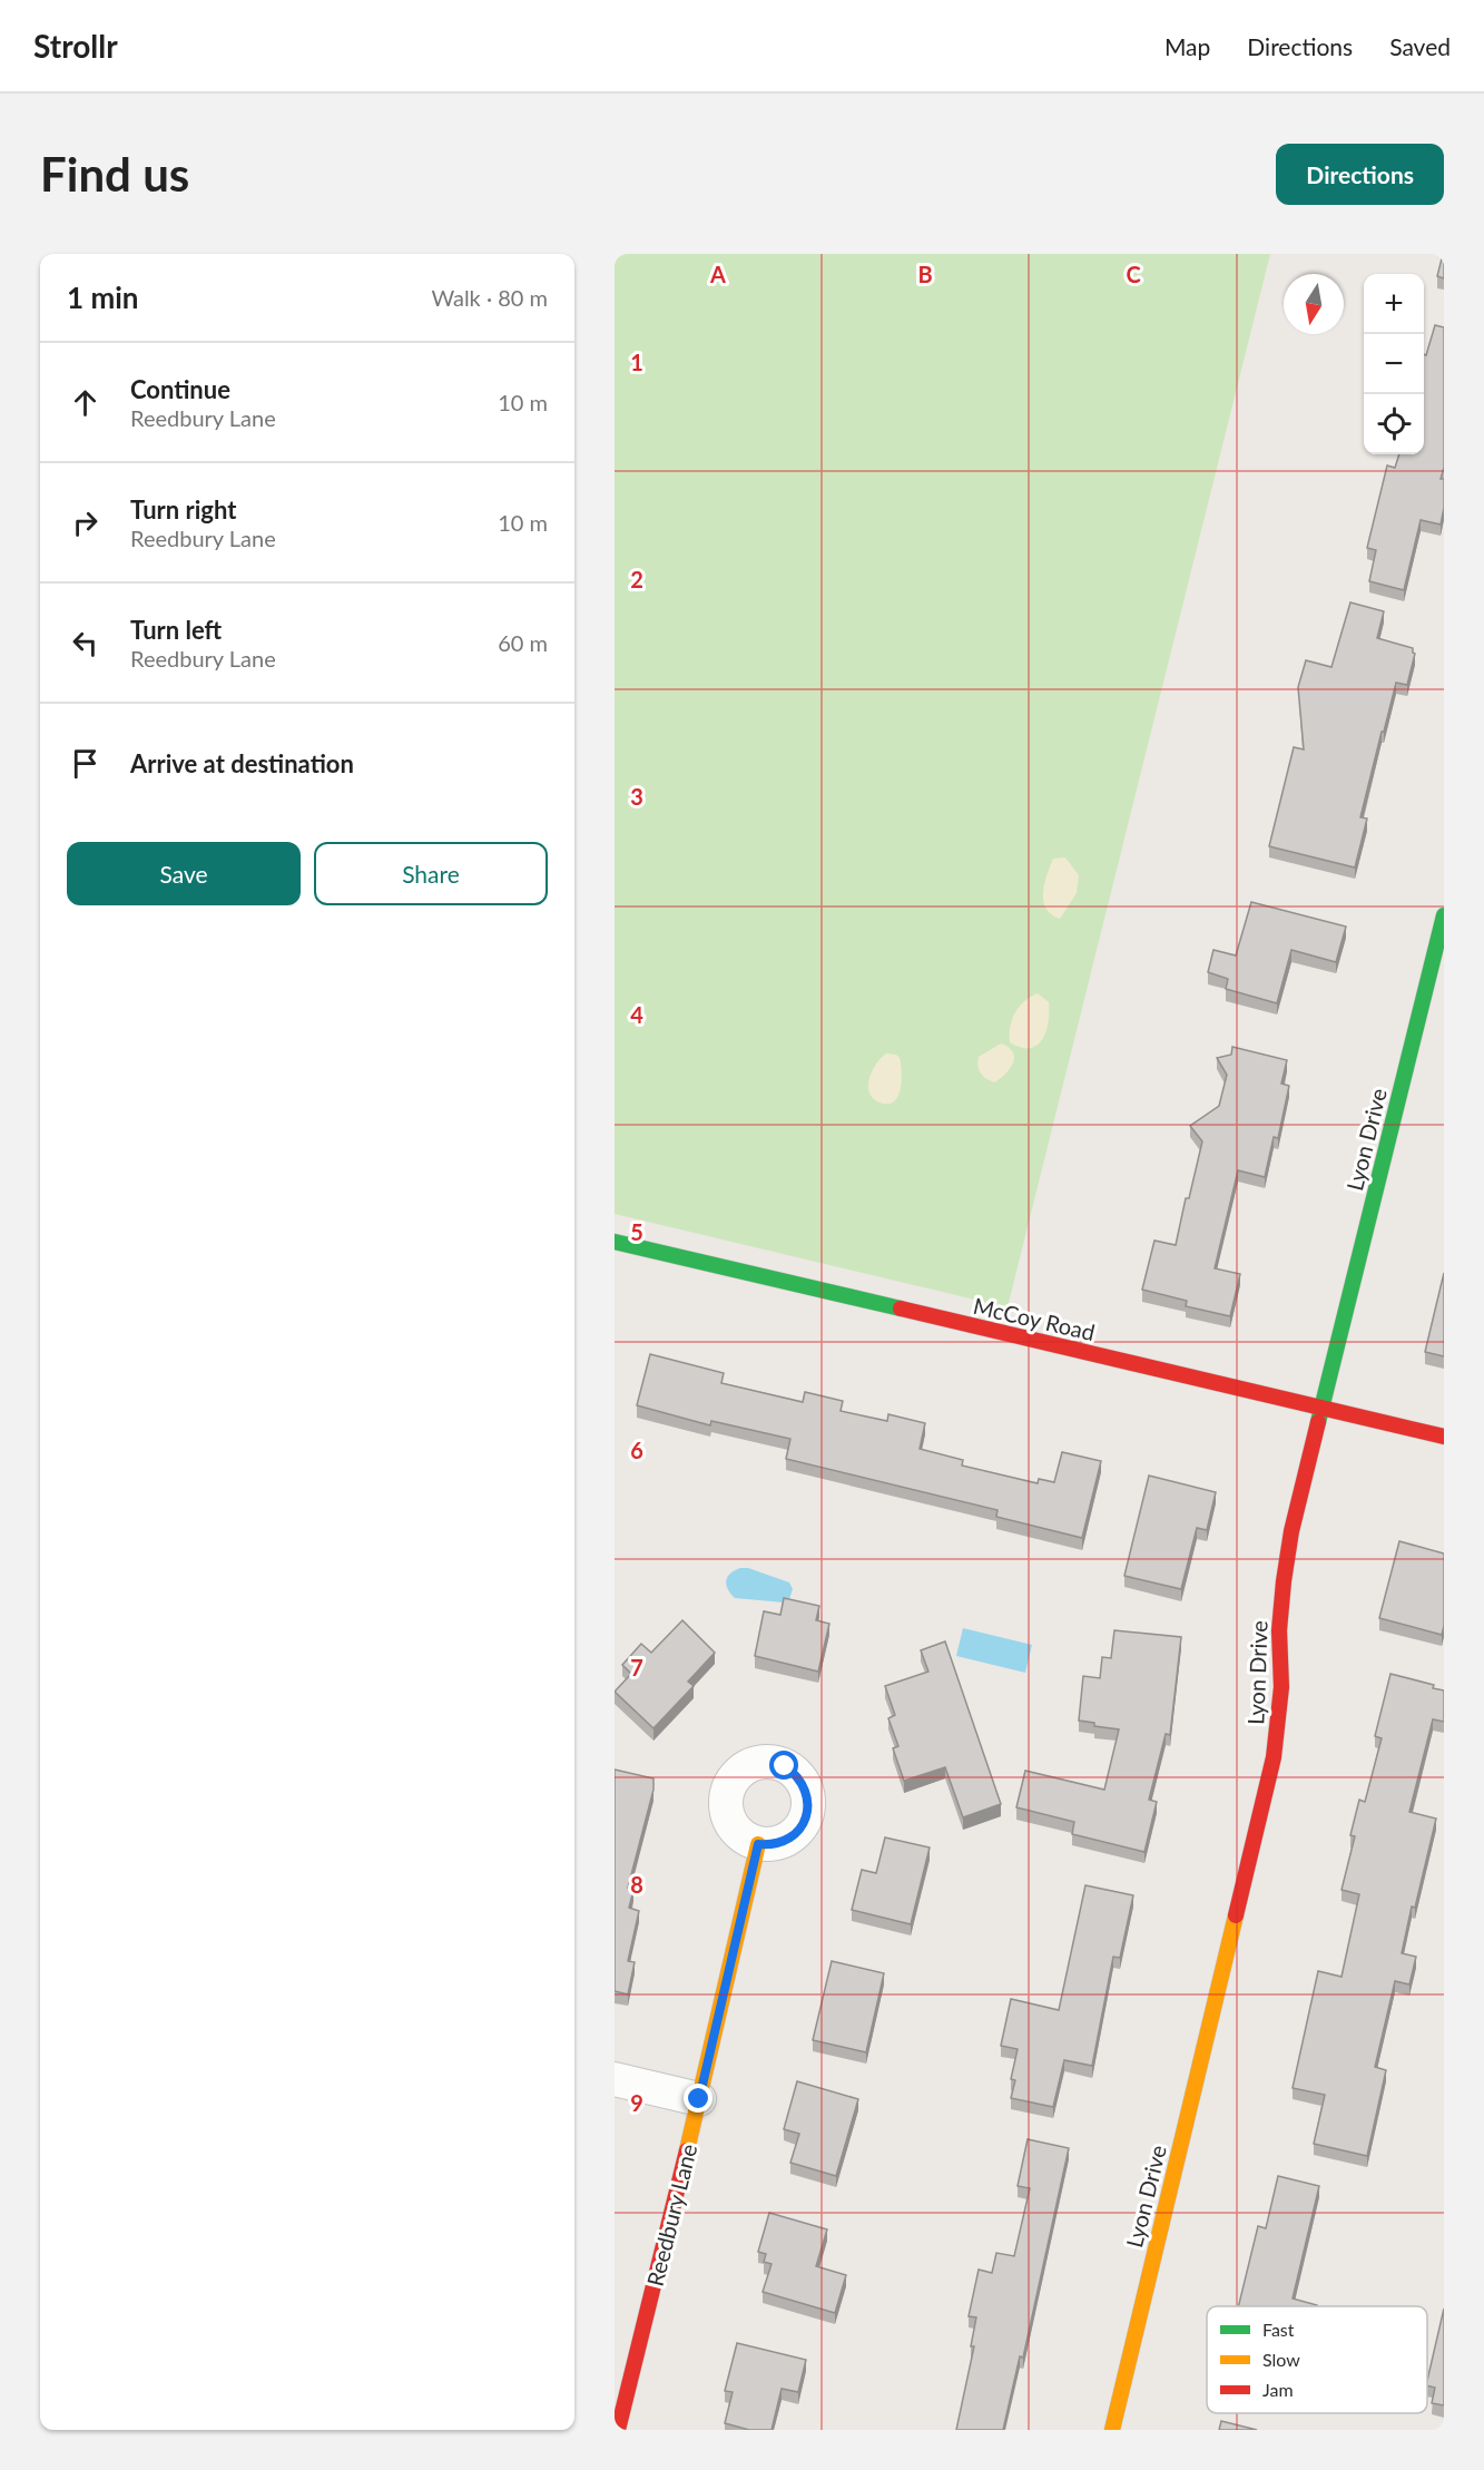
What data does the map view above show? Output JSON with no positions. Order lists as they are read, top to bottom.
{
  "streets": {
    "street": ["Lyon Drive", "McCoy Road", "Reedbury Lane"]
  },
  "crossings": [
    ["Lyon Drive", "McCoy Road"]
  ],
  "legend": ["Fast", "Slow", "Jam"],
  "north": "bottom",
  "page": {
    "header": "Strollr",
    "nav": ["Map", "Directions", "Saved"],
    "buttons": [
      "Directions",
      ["Save", "Share"]
    ],
    "title": "Find us",
    "heading": ["1 min", "Walk · 80 m"],
    "map_buttons": ["+", "−"],
    "list": [
      ["Continue", "Reedbury Lane", "10 m"],
      ["Turn right", "Reedbury Lane", "10 m"],
      ["Turn left", "Reedbury Lane", "60 m"],
      "Arrive at destination"
    ]
  },
  "grid": {
    "columns": ["A", "B", "C"],
    "rows": [
      "1",
      "2",
      "3",
      "4",
      "5",
      "6",
      "7",
      "8",
      "9"
    ]
  }
}
